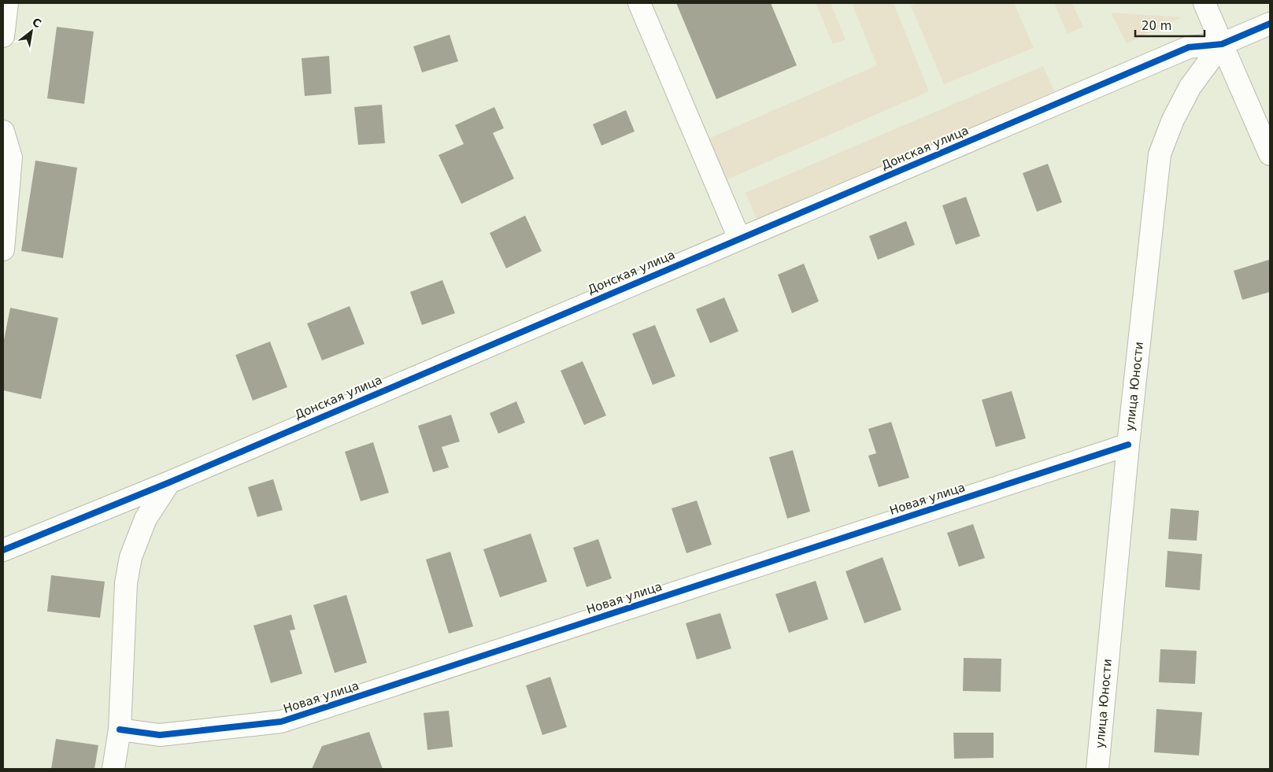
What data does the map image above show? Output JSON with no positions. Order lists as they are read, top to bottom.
{
  "streets": {
    "street": ["Донская улица", "улица Юности", "Новая улица"]
  },
  "crossings": [
    ["Донская улица", "улица Юности"],
    ["улица Юности", "Новая улица"]
  ],
  "scale_bar": "20 m",
  "north": "top right"
}
